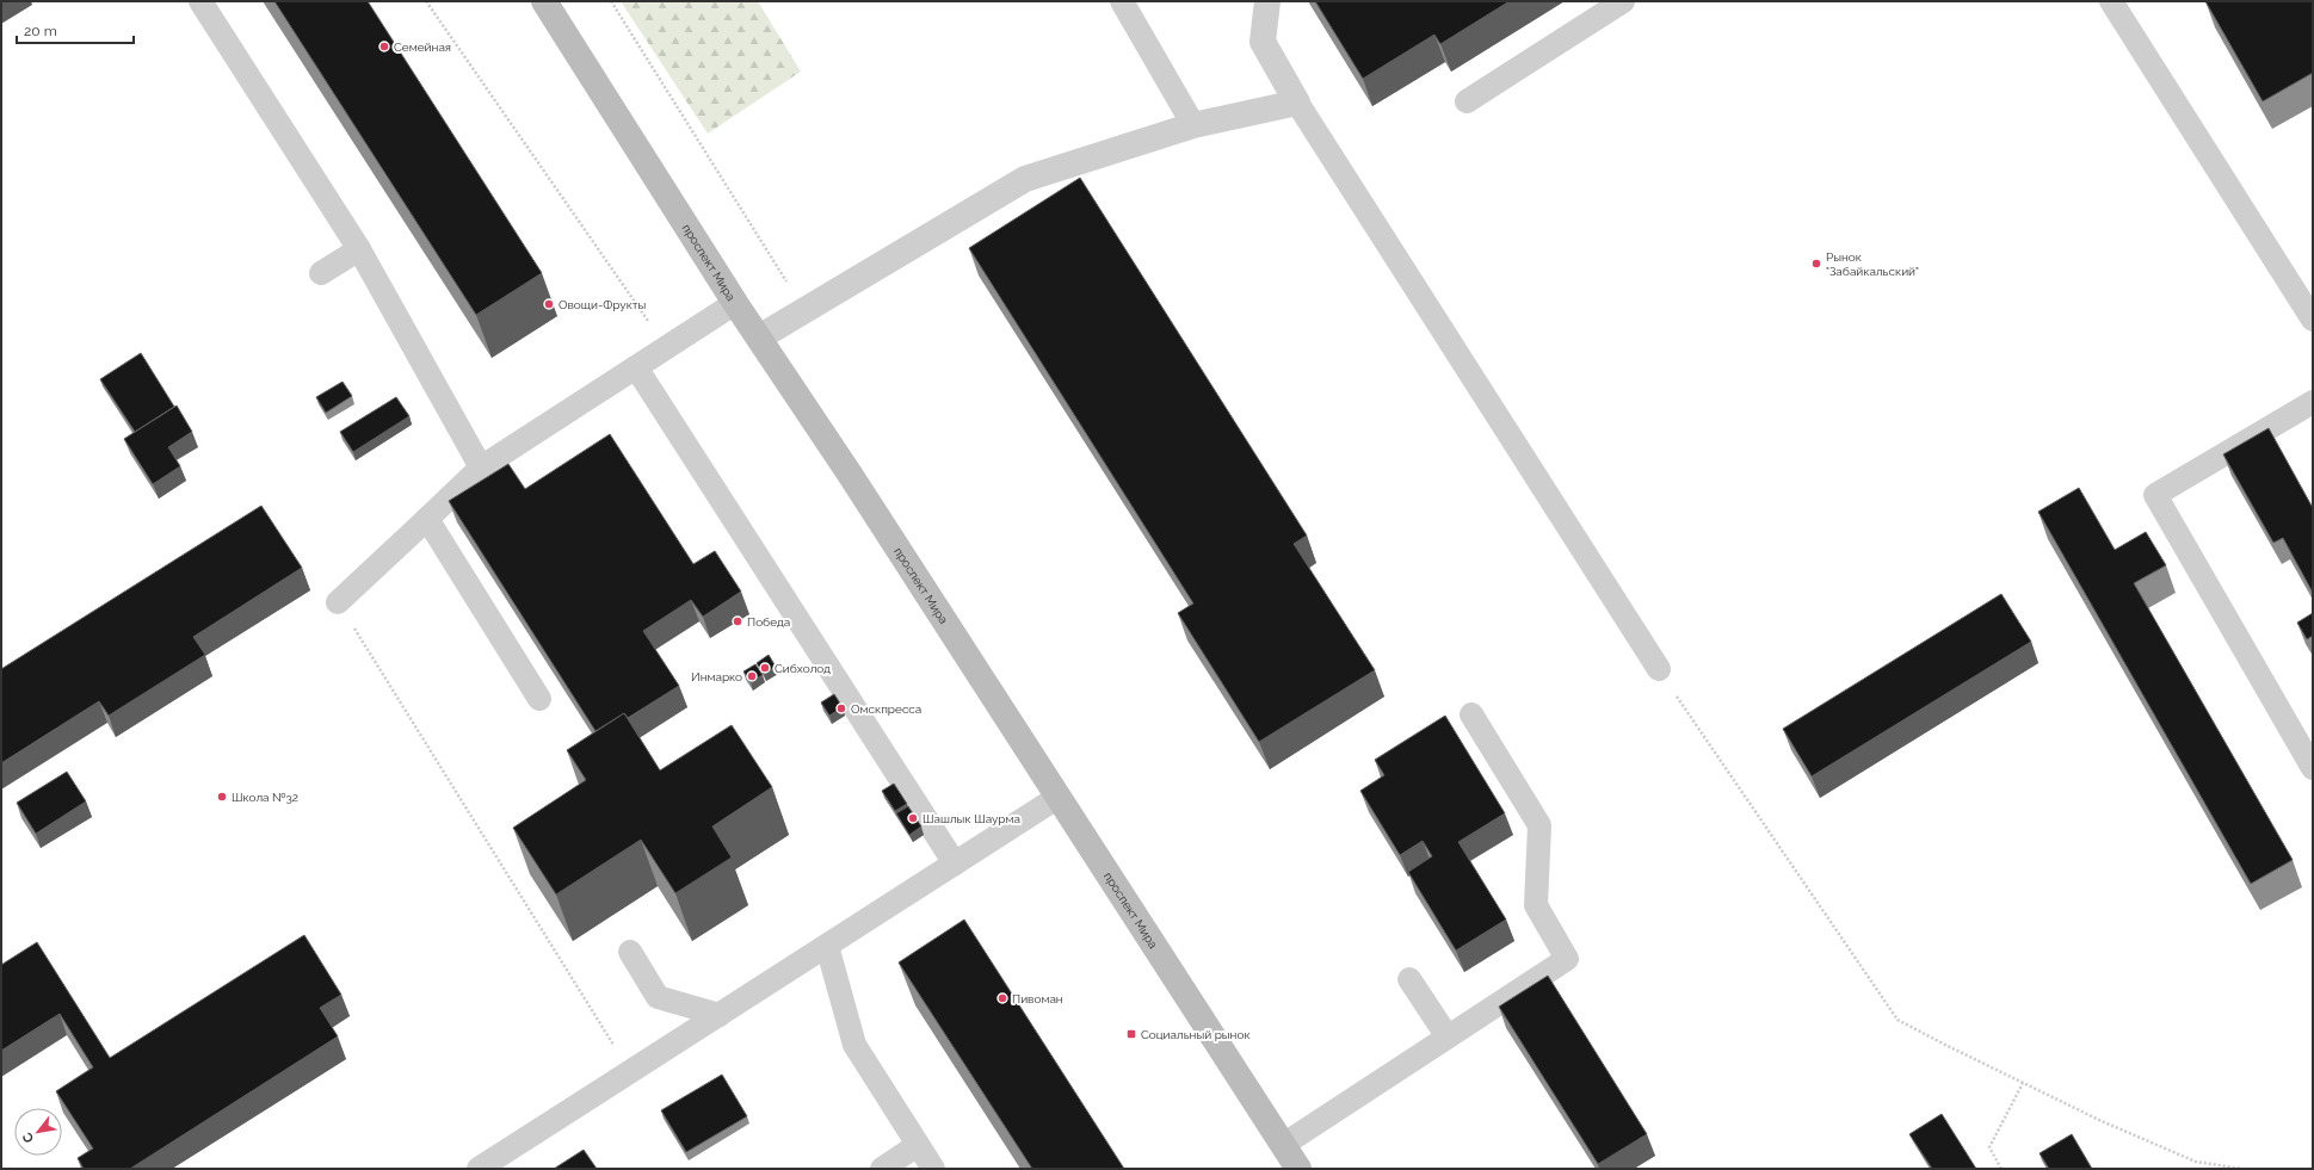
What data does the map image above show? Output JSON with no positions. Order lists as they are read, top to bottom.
{
  "streets": {
    "main road": ["проспект Мира"]
  },
  "places": {
    "other": [
      "Семейная",
      "Рынок \"Забайкальский\"",
      "Овощи-Фрукты",
      "Победа",
      "Сибхолод",
      "Инмарко",
      "Омскпресса",
      "Школа №32",
      "Шашлык Шаурма",
      "Пивоман"
    ],
    "transit": ["Социальный рынок"]
  },
  "scale_bar": "20 m",
  "north": "bottom left"
}
